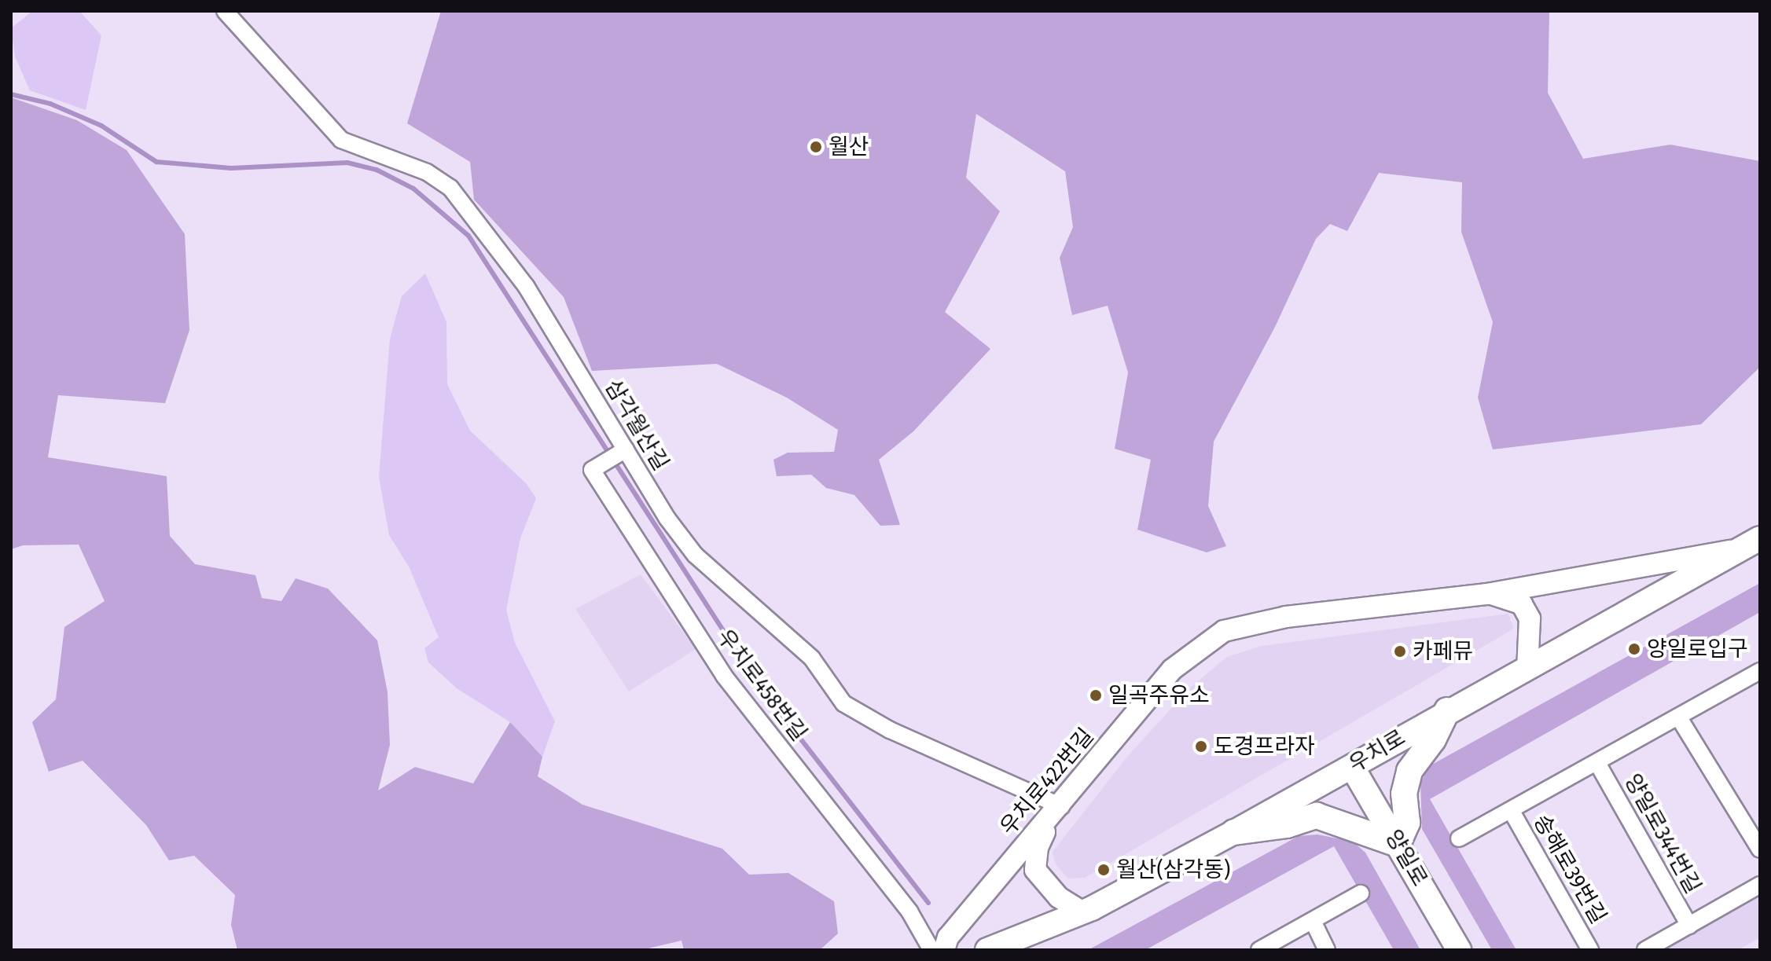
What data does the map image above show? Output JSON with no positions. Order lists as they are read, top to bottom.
{
  "streets": {
    "main road": ["우치로", "양일로"],
    "street": [
      "삼각월산길",
      "우치로458번길",
      "우치로422번길",
      "양일로344번길",
      "송해로39번길"
    ]
  },
  "crossings": [
    ["삼각월산길", "우치로458번길"],
    ["삼각월산길", "우치로422번길"],
    ["우치로", "우치로422번길"],
    ["우치로", "양일로"],
    ["양일로344번길", "송해로39번길"]
  ],
  "places": [
    "월산",
    "양일로입구",
    "카페뮤",
    "일곡주유소",
    "도경프라자",
    "월산(삼각동)"
  ]
}
